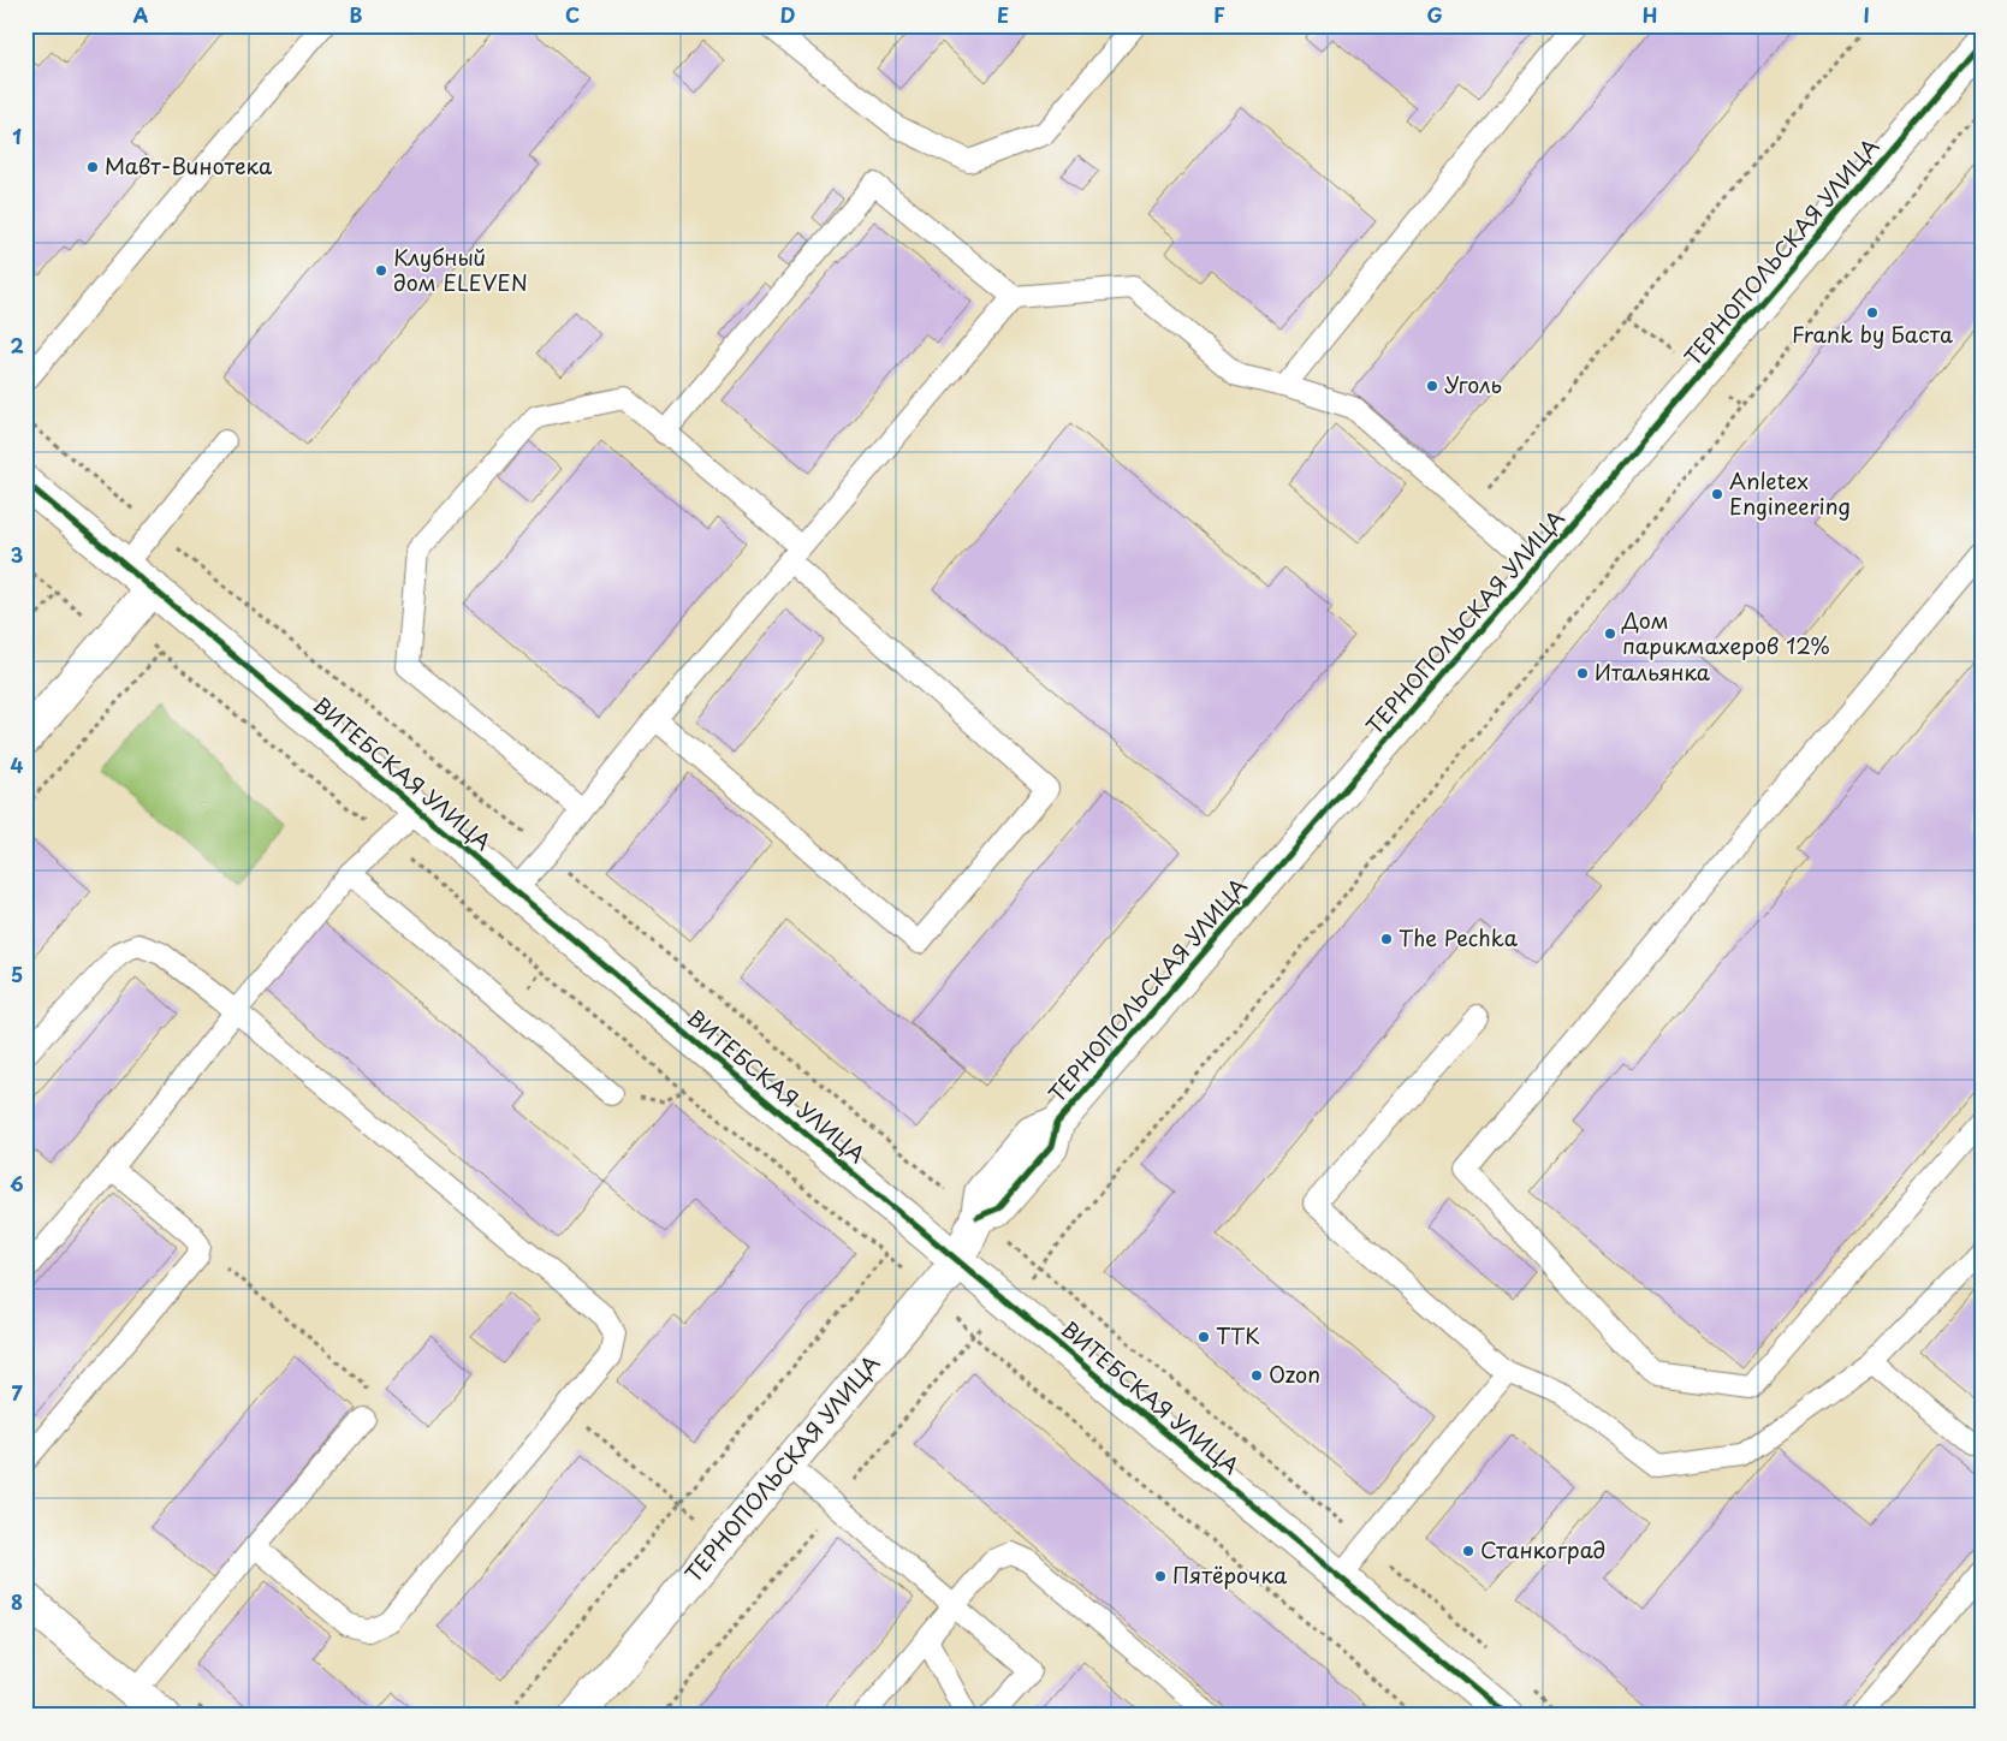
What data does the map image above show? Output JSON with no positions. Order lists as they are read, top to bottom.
{
  "streets": {
    "street": ["ТЕРНОПОЛЬСКАЯ УЛИЦА", "ВИТЕБСКАЯ УЛИЦА"]
  },
  "crossings": [
    ["ТЕРНОПОЛЬСКАЯ УЛИЦА", "ВИТЕБСКАЯ УЛИЦА"]
  ],
  "places": [
    "Мавт-Винотека",
    "Клубный дом ELEVEN",
    "Frank by Баста",
    "Уголь",
    "Anletex Engineering",
    "Дом парикмахеров 12%",
    "Итальянка",
    "The Pechka",
    "ТТК",
    "Ozon",
    "Станкоград",
    "Пятёрочка"
  ],
  "grid": {
    "columns": [
      "A",
      "B",
      "C",
      "D",
      "E",
      "F",
      "G",
      "H",
      "I"
    ],
    "rows": [
      "1",
      "2",
      "3",
      "4",
      "5",
      "6",
      "7",
      "8"
    ]
  }
}
